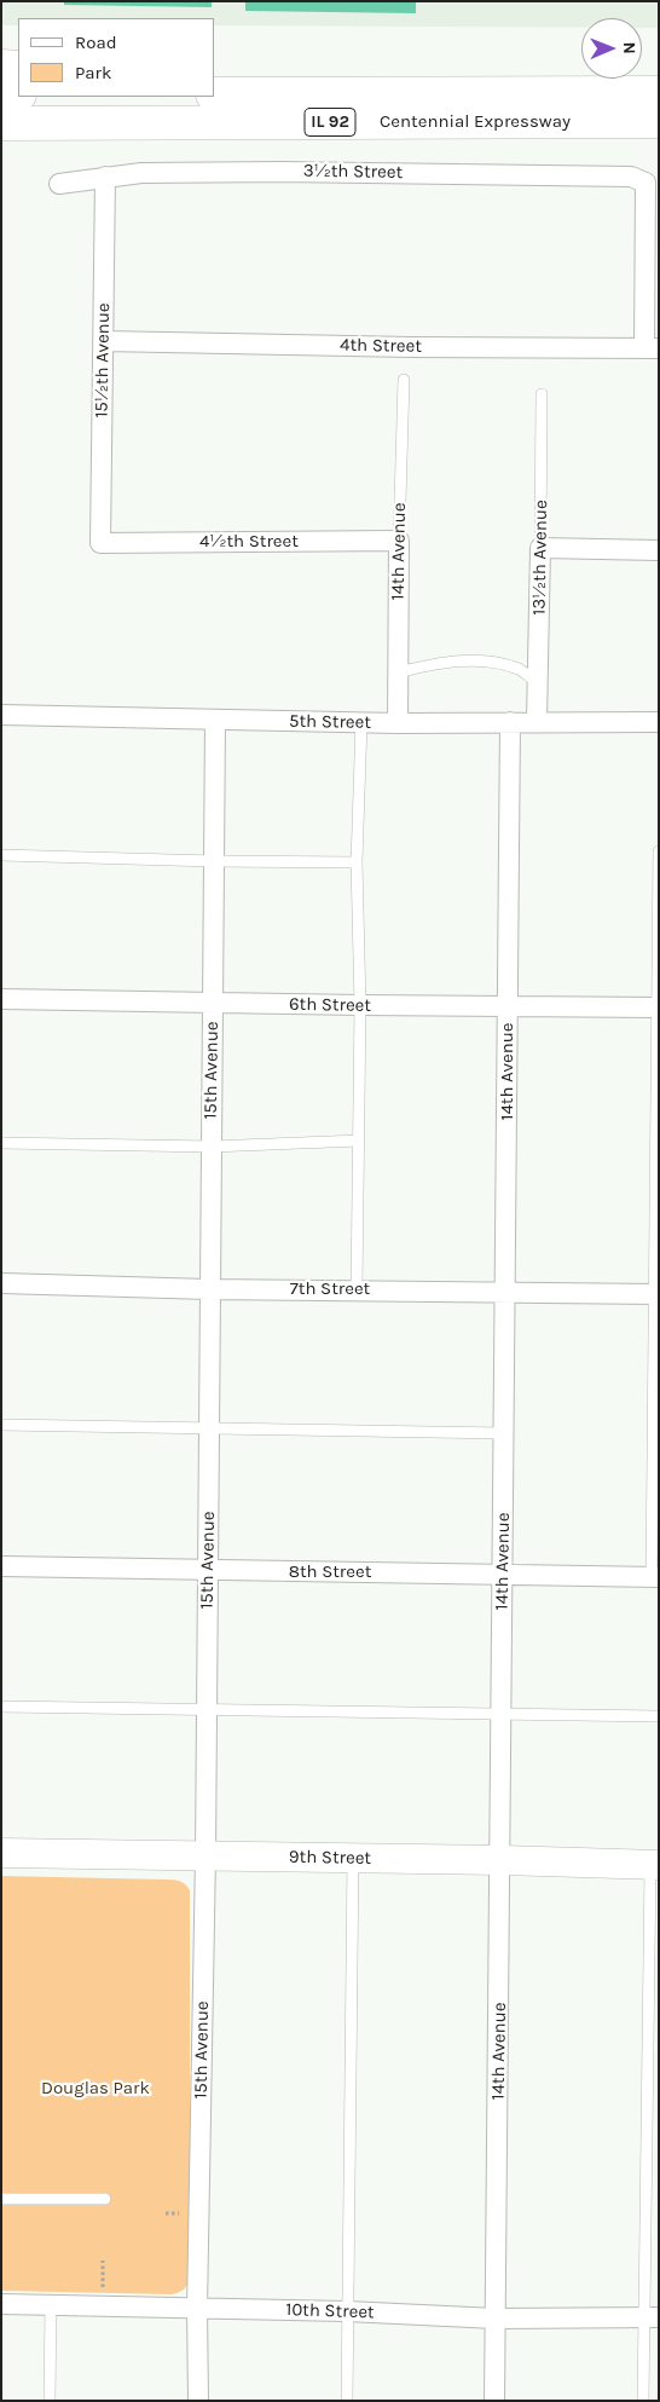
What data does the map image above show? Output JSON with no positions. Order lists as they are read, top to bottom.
{
  "streets": {
    "highway": ["IL 92", "Centennial Expressway"],
    "street": [
      "3½th Street",
      "4th Street",
      "15½th Avenue",
      "4½th Street",
      "14th Avenue",
      "13½th Avenue",
      "5th Street",
      "6th Street",
      "15th Avenue",
      "7th Street",
      "8th Street",
      "9th Street",
      "10th Street"
    ]
  },
  "crossings": [
    ["3½th Street", "4th Street"],
    ["3½th Street", "15½th Avenue"],
    ["4th Street", "15½th Avenue"],
    ["15½th Avenue", "4½th Street"],
    ["4½th Street", "14th Avenue"],
    ["14th Avenue", "5th Street"],
    ["14th Avenue", "6th Street"],
    ["14th Avenue", "7th Street"],
    ["14th Avenue", "8th Street"],
    ["14th Avenue", "9th Street"],
    ["14th Avenue", "10th Street"],
    ["13½th Avenue", "5th Street"],
    ["5th Street", "15th Avenue"],
    ["6th Street", "15th Avenue"],
    ["15th Avenue", "7th Street"],
    ["15th Avenue", "8th Street"],
    ["15th Avenue", "9th Street"],
    ["15th Avenue", "10th Street"]
  ],
  "parks": ["Douglas Park"],
  "legend": ["Road", "Park"],
  "north": "right"
}
